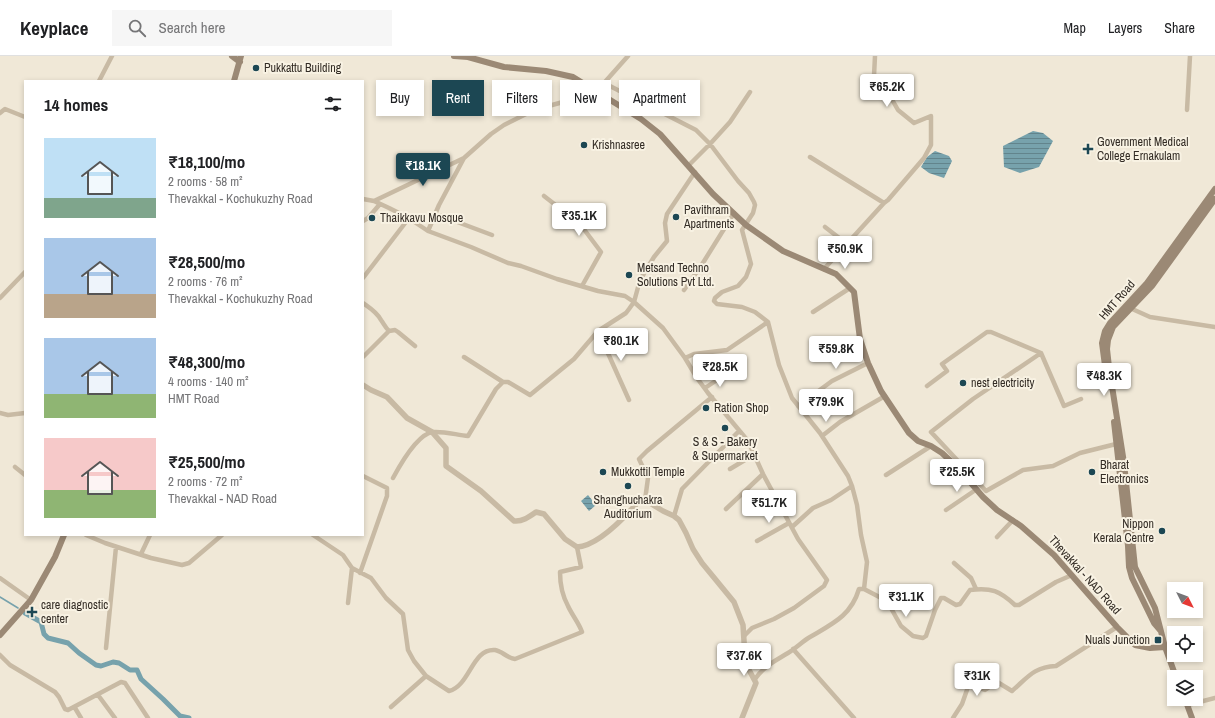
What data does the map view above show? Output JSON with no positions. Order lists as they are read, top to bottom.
{
  "streets": {
    "main road": ["HMT Road", "Thevakkal - NAD Road"]
  },
  "crossings": [
    ["HMT Road", "Thevakkal - NAD Road"]
  ],
  "places": {
    "other": [
      "Pukkattu Building",
      "Krishnasree",
      "Pavithram Apartments",
      "Thaikkavu Mosque",
      "Metsand Techno Solutions Pvt Ltd.",
      "nest electricity",
      "Ration Shop",
      "S & S - Bakery & Supermarket",
      "Mukkottil Temple",
      "Bharat Electronics",
      "Shanghuchakra Auditorium",
      "Nippon Kerala Centre"
    ],
    "health": ["Government Medical College Ernakulam", "care diagnostic center"],
    "transit": ["Nuals Junction"]
  },
  "north": "bottom right",
  "page": {
    "header": "Keyplace",
    "search": "Search here",
    "nav": ["Map", "Layers", "Share"],
    "price": [
      "₹65.2K",
      "₹18.1K",
      "₹35.1K",
      "₹50.9K",
      "₹80.1K",
      "₹59.8K",
      "₹28.5K",
      "₹48.3K",
      "₹79.9K",
      "₹25.5K",
      "₹51.7K",
      "₹31.1K",
      "₹37.6K",
      "₹31K"
    ],
    "chip": [
      "Buy",
      "Rent",
      "Filters",
      "New",
      "Apartment"
    ],
    "heading": "14 homes",
    "list": [
      {
        "name": "₹18,100/mo",
        "note": "2 rooms · 58 m² · Thevakkal - Kochukuzhy Road"
      },
      {
        "name": "₹28,500/mo",
        "note": "2 rooms · 76 m² · Thevakkal - Kochukuzhy Road"
      },
      {
        "name": "₹48,300/mo",
        "note": "4 rooms · 140 m² · HMT Road"
      },
      {
        "name": "₹25,500/mo",
        "note": "2 rooms · 72 m² · Thevakkal - NAD Road"
      }
    ]
  }
}
